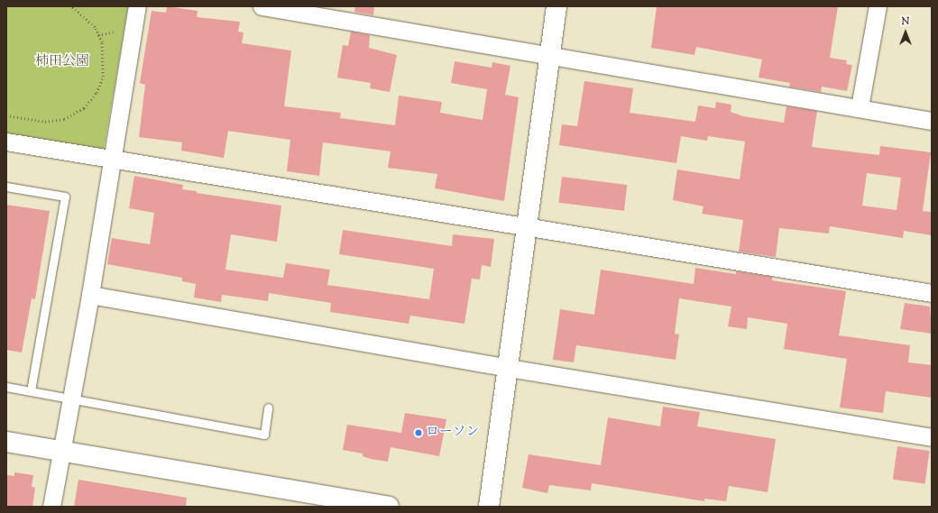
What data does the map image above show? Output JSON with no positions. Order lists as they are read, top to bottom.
{
  "parks": ["柿田公園"],
  "places": ["ローソン"],
  "north": "top"
}
